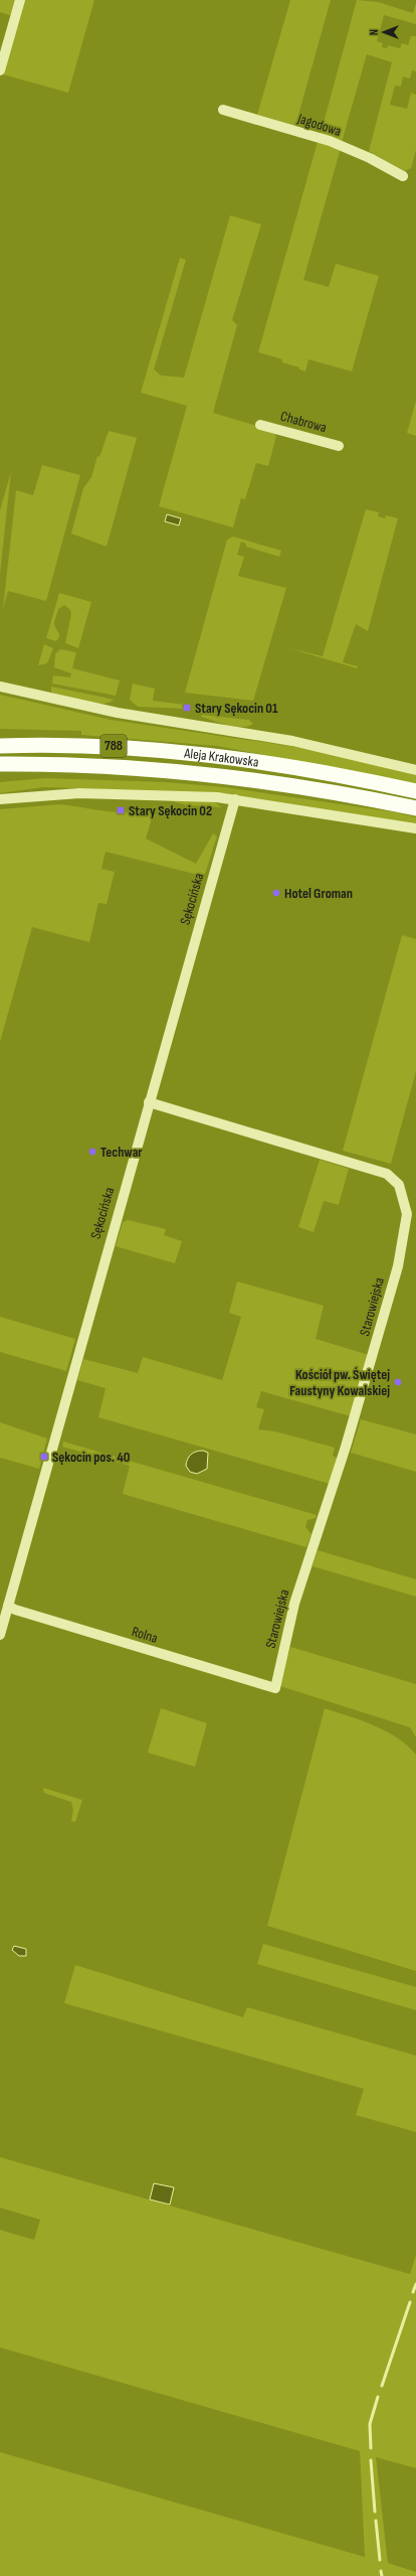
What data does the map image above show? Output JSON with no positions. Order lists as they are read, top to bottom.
{
  "streets": {
    "main road": ["788", "Aleja Krakowska"],
    "street": [
      "Jagodowa",
      "Chabrowa",
      "Sękocińska",
      "Starowiejska",
      "Rolna"
    ]
  },
  "crossings": [
    ["788", "Aleja Krakowska"],
    ["Sękocińska", "Starowiejska"],
    ["Sękocińska", "Rolna"],
    ["Starowiejska", "Rolna"]
  ],
  "places": {
    "transit": ["Stary Sękocin 01", "Stary Sękocin 02", "Sękocin pos. 40"],
    "other": ["Hotel Groman", "Techwar", "Kościół pw. Świętej Faustyny Kowalskiej"]
  },
  "north": "left"
}
